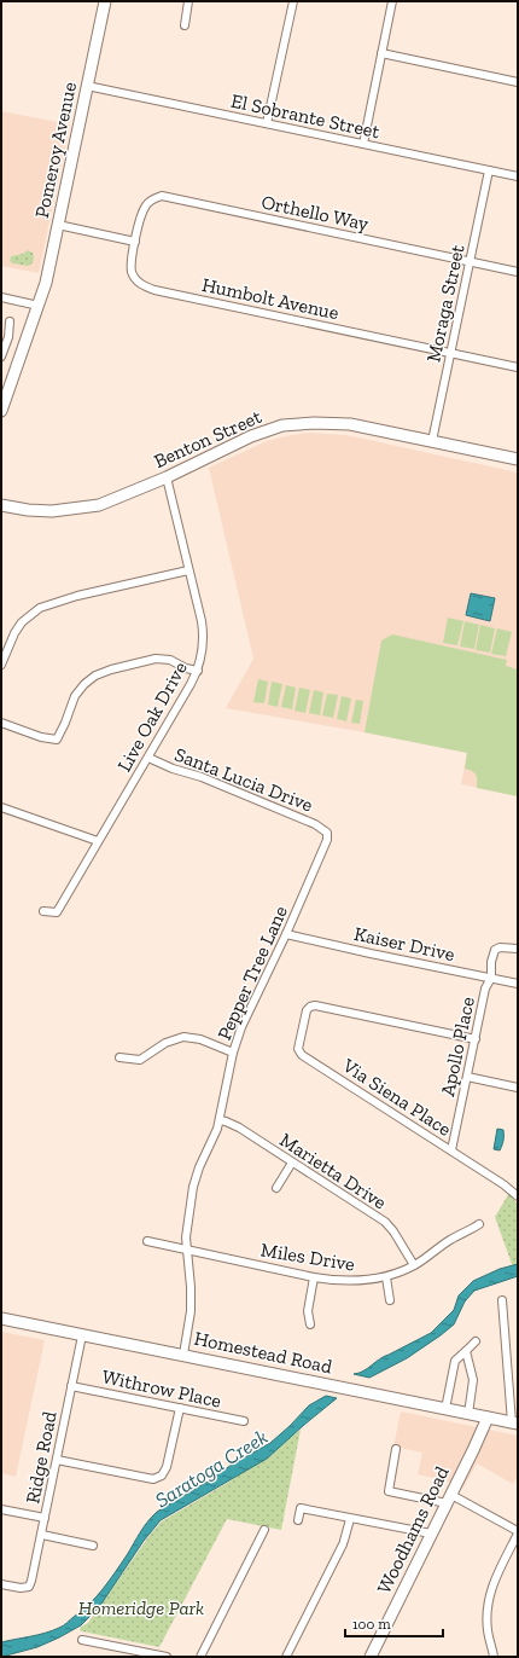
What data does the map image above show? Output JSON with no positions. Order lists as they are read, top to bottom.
{
  "streets": {
    "main road": [
      "Pomeroy Avenue",
      "Benton Street",
      "Homestead Road",
      "Woodhams Road"
    ],
    "street": [
      "El Sobrante Street",
      "Orthello Way",
      "Humbolt Avenue",
      "Moraga Street",
      "Live Oak Drive",
      "Santa Lucia Drive",
      "Kaiser Drive",
      "Pepper Tree Lane",
      "Apollo Place",
      "Via Siena Place",
      "Marietta Drive",
      "Miles Drive",
      "Withrow Place",
      "Ridge Road"
    ]
  },
  "crossings": [
    ["El Sobrante Street", "Pomeroy Avenue"],
    ["El Sobrante Street", "Moraga Street"],
    ["Orthello Way", "Humbolt Avenue"],
    ["Orthello Way", "Moraga Street"],
    ["Humbolt Avenue", "Moraga Street"],
    ["Moraga Street", "Benton Street"],
    ["Benton Street", "Live Oak Drive"],
    ["Live Oak Drive", "Santa Lucia Drive"],
    ["Santa Lucia Drive", "Pepper Tree Lane"],
    ["Kaiser Drive", "Pepper Tree Lane"],
    ["Kaiser Drive", "Apollo Place"],
    ["Pepper Tree Lane", "Marietta Drive"],
    ["Pepper Tree Lane", "Miles Drive"],
    ["Pepper Tree Lane", "Homestead Road"],
    ["Apollo Place", "Via Siena Place"],
    ["Marietta Drive", "Miles Drive"],
    ["Homestead Road", "Ridge Road"],
    ["Homestead Road", "Woodhams Road"],
    ["Withrow Place", "Ridge Road"]
  ],
  "water": ["Saratoga Creek"],
  "parks": ["Homeridge Park"],
  "scale_bar": "100 m"
}
